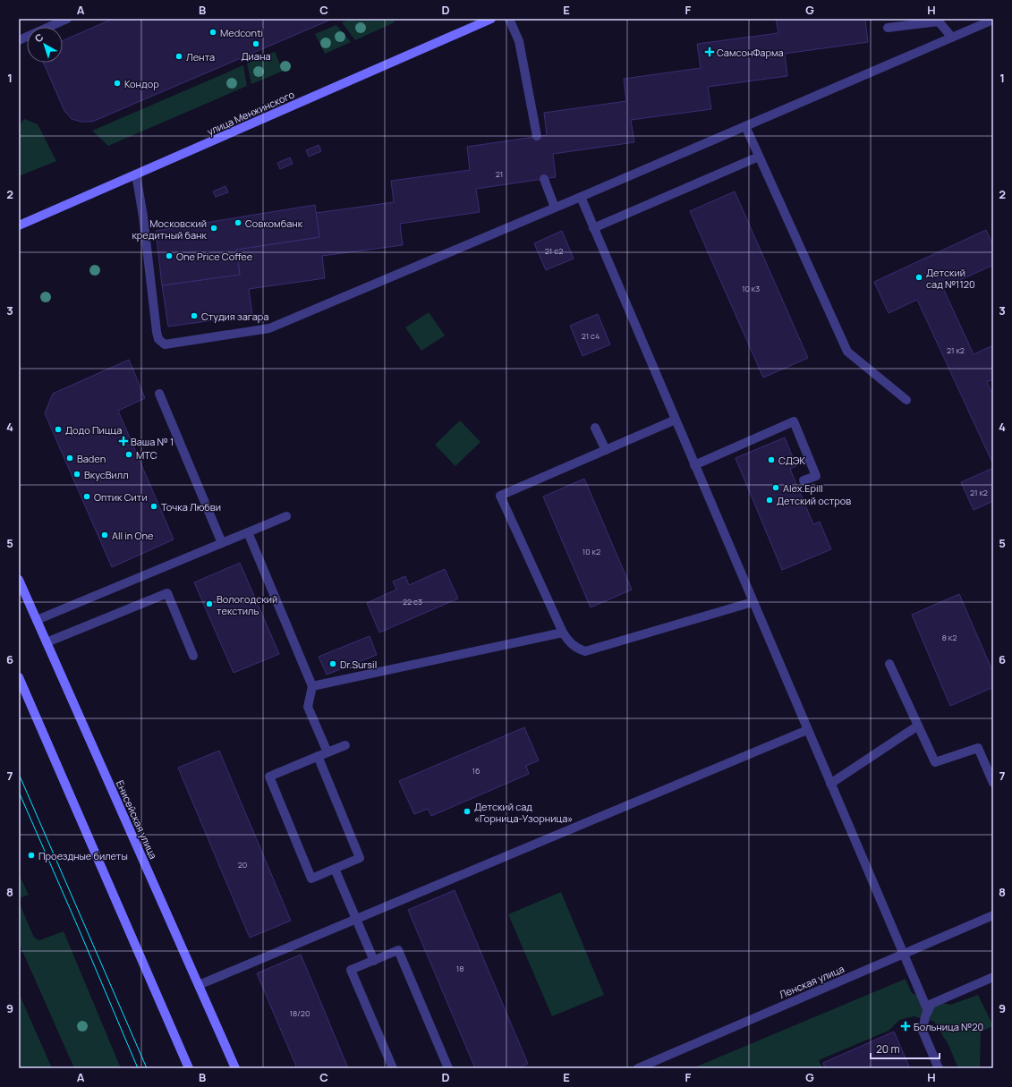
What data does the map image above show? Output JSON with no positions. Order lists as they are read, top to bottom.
{
  "streets": {
    "main road": ["улица Менжинского", "Енисейская улица"],
    "street": ["Ленская улица"]
  },
  "places": {
    "other": [
      "Medconti",
      "Диана",
      "Лента",
      "Кондор",
      "Совкомбанк",
      "Московский кредитный банк",
      "One Price Coffee",
      "Детский сад №1120",
      "Студия загара",
      "Додо Пицца",
      "МТС",
      "Baden",
      "СДЭК",
      "ВкусВилл",
      "Alex.Epill",
      "Оптик Сити",
      "Детский остров",
      "Точка Любви",
      "All in One",
      "Вологодский текстиль",
      "Dr.Sursil",
      "Детский сад «Горница-Узорница»",
      "Проездные билеты"
    ],
    "health": ["СамсонФарма", "Ваша № 1", "Больница №20"]
  },
  "house_numbers": [
    "21",
    "21 с2",
    "10 к3",
    "21 с4",
    "21 к2",
    "21 к2",
    "10 к2",
    "22 с3",
    "8 к2",
    "16",
    "20",
    "18",
    "18/20"
  ],
  "scale_bar": "20 m",
  "north": "top left",
  "grid": {
    "columns": [
      "A",
      "B",
      "C",
      "D",
      "E",
      "F",
      "G",
      "H"
    ],
    "rows": [
      "1",
      "2",
      "3",
      "4",
      "5",
      "6",
      "7",
      "8",
      "9"
    ]
  }
}
